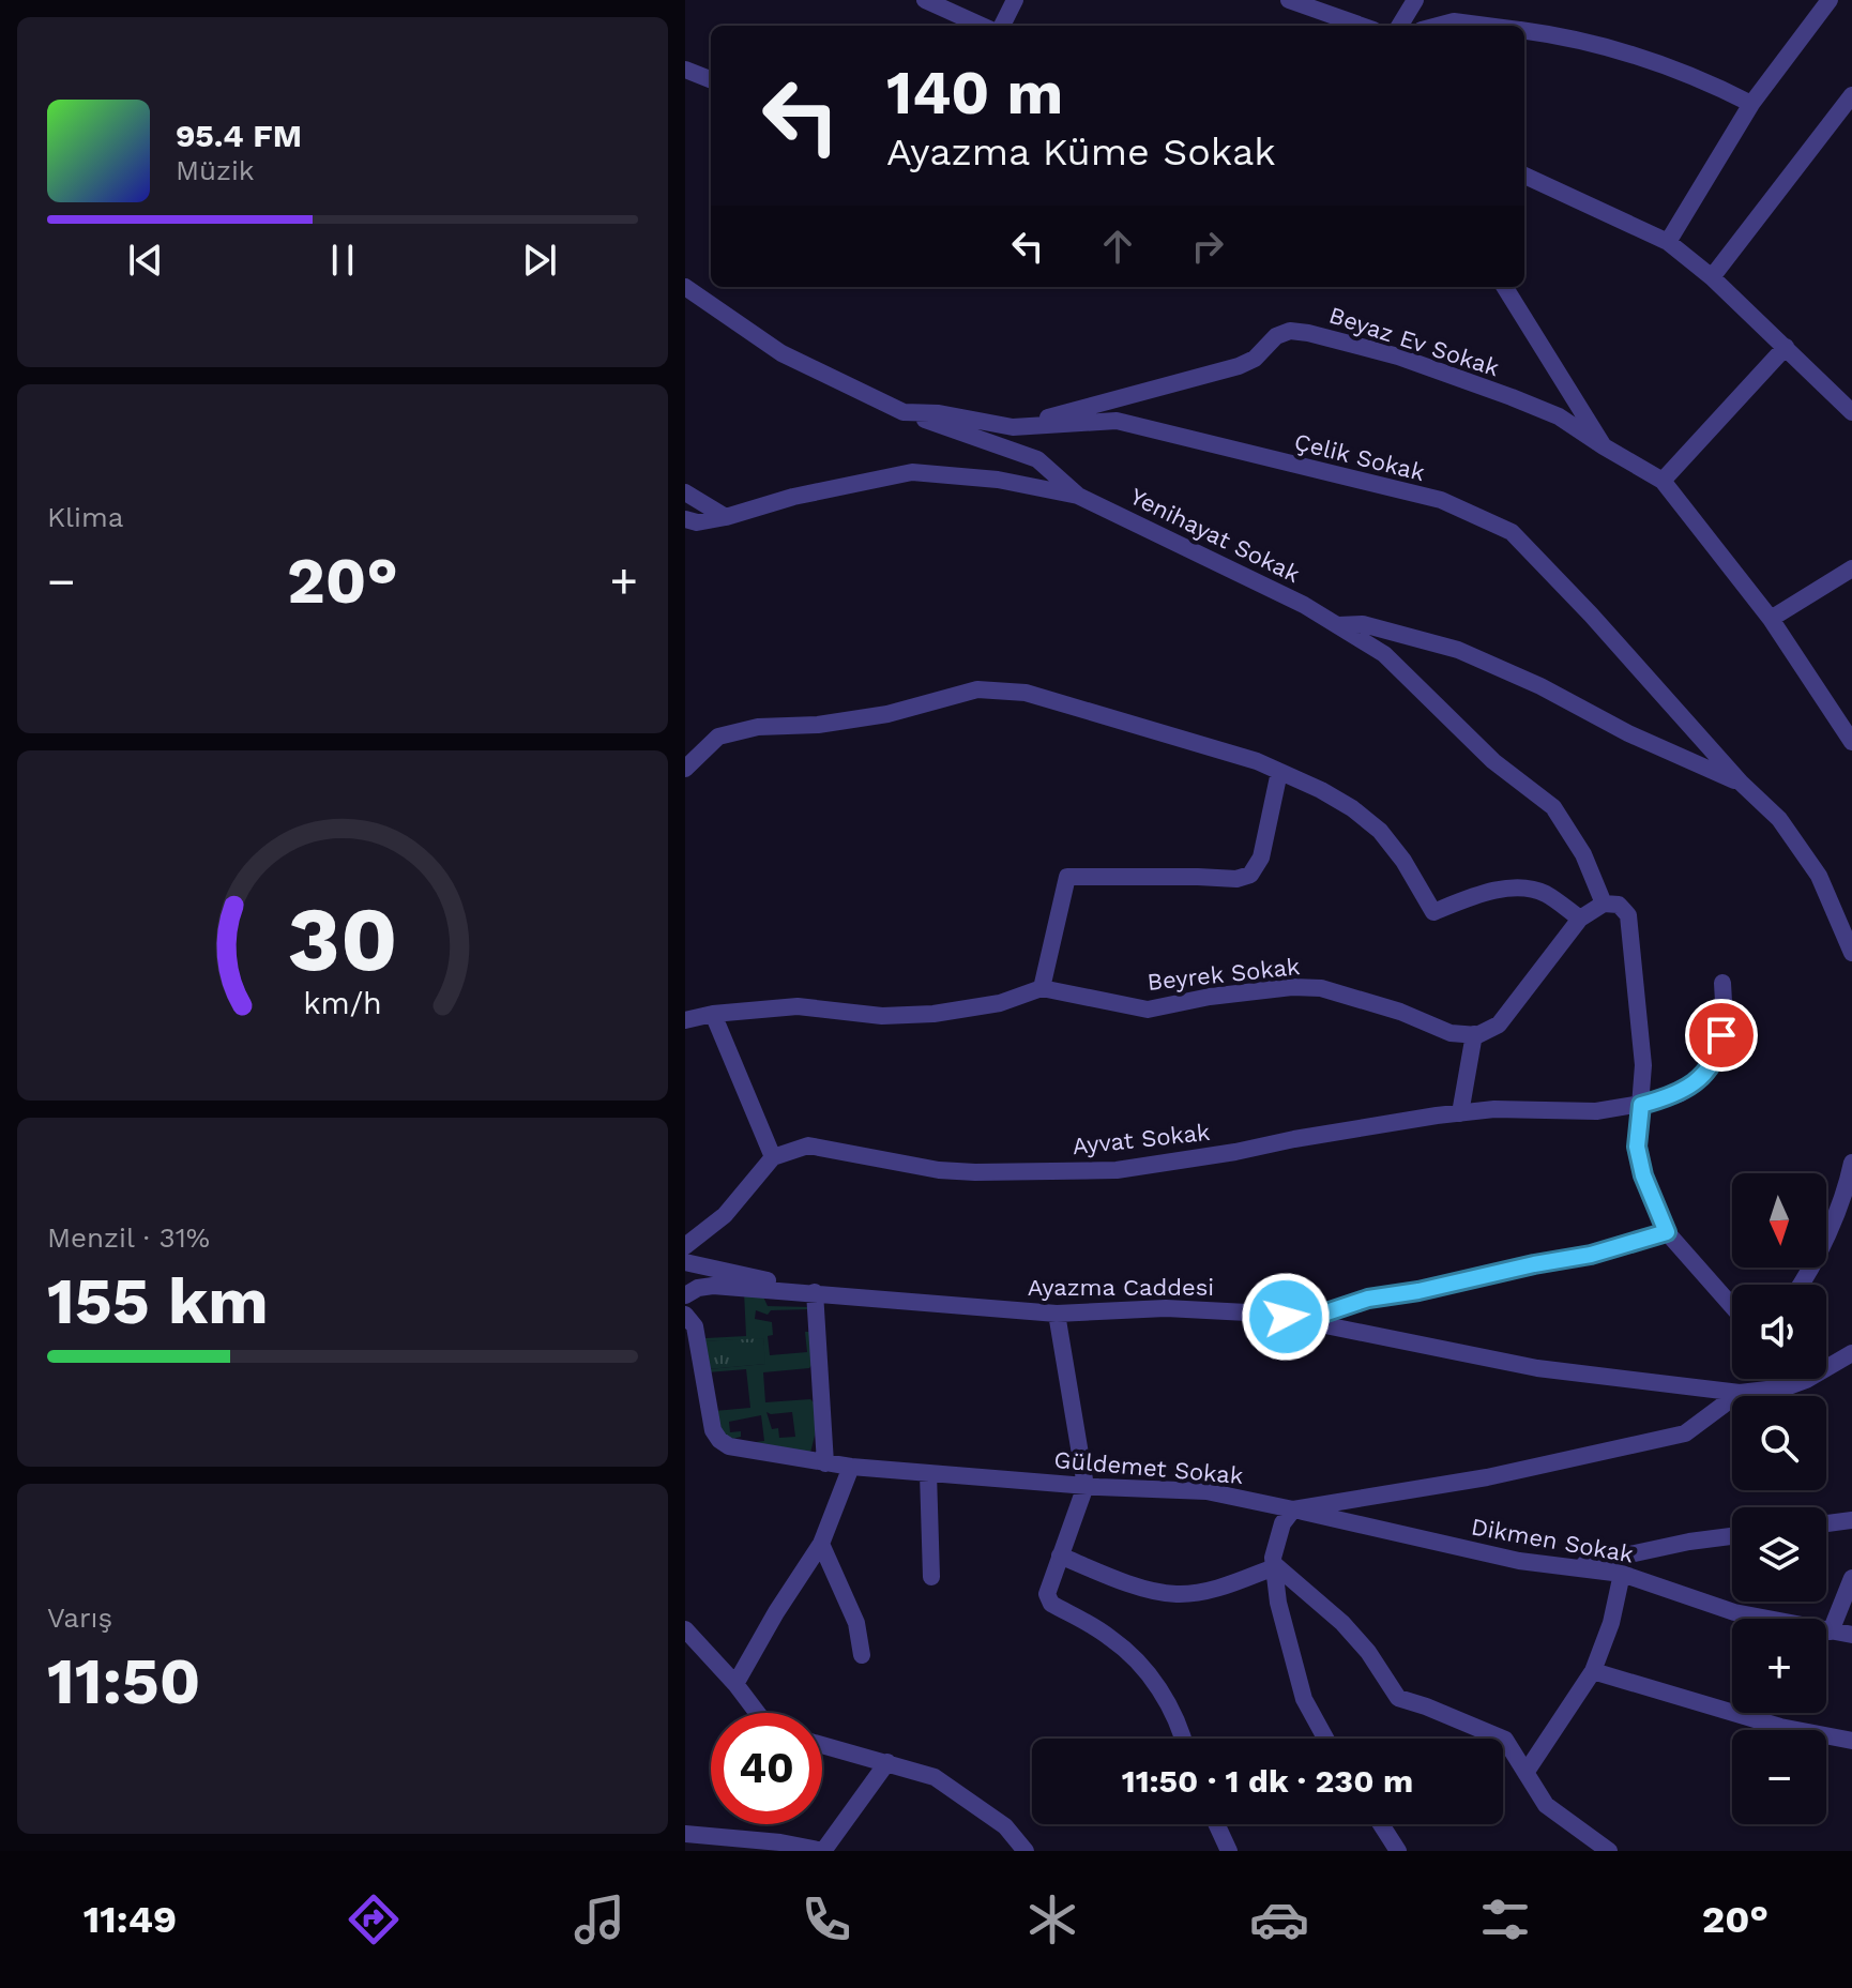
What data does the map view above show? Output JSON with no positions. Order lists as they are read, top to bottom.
{
  "streets": {
    "street": [
      "Beyaz Ev Sokak",
      "Çelik Sokak",
      "Yenihayat Sokak",
      "Beyrek Sokak",
      "Ayvat Sokak",
      "Ayazma Caddesi",
      "Güldemet Sokak",
      "Dikmen Sokak"
    ]
  },
  "crossings": [
    ["Beyaz Ev Sokak", "Çelik Sokak"],
    ["Ayazma Caddesi", "Güldemet Sokak"],
    ["Güldemet Sokak", "Dikmen Sokak"]
  ],
  "north": "bottom",
  "page": {
    "turn": ["140 m", "Ayazma Küme Sokak"],
    "song": ["95.4 FM", "Müzik"],
    "tile": [
      "Klima",
      ["Menzil · 31%", "155 km"],
      ["Varış", "11:50"]
    ],
    "heat": ["−", "20°", "+"],
    "map_buttons": ["+", "−"],
    "limit": "40",
    "trip": "11:50 · 1 dk · 230 m",
    "tabs": ["11:49", "20°"],
    "gauge": ["30", "km/h"]
  }
}
